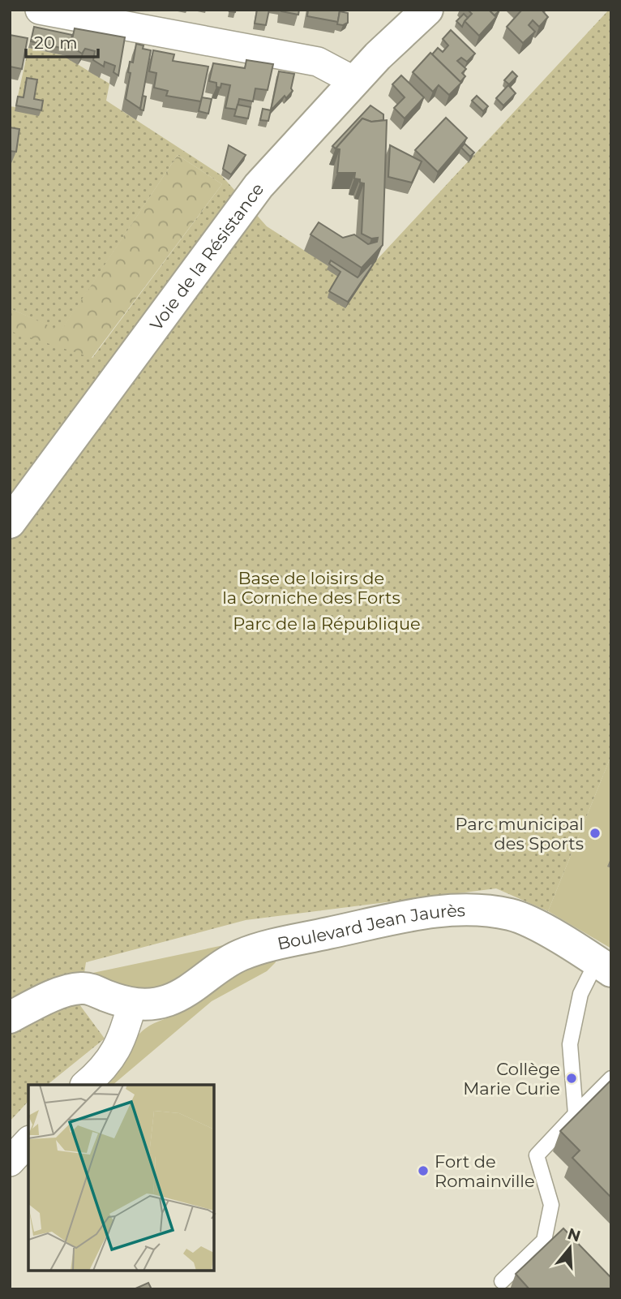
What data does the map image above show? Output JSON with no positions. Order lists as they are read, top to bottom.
{
  "streets": {
    "street": ["Voie de la Résistance", "Boulevard Jean Jaurès"]
  },
  "parks": ["Base de loisirs de la Corniche des Forts", "Parc de la République"],
  "places": ["Parc municipal des Sports", "Collège Marie Curie", "Fort de Romainville"],
  "scale_bar": "20 m",
  "north": "top"
}
